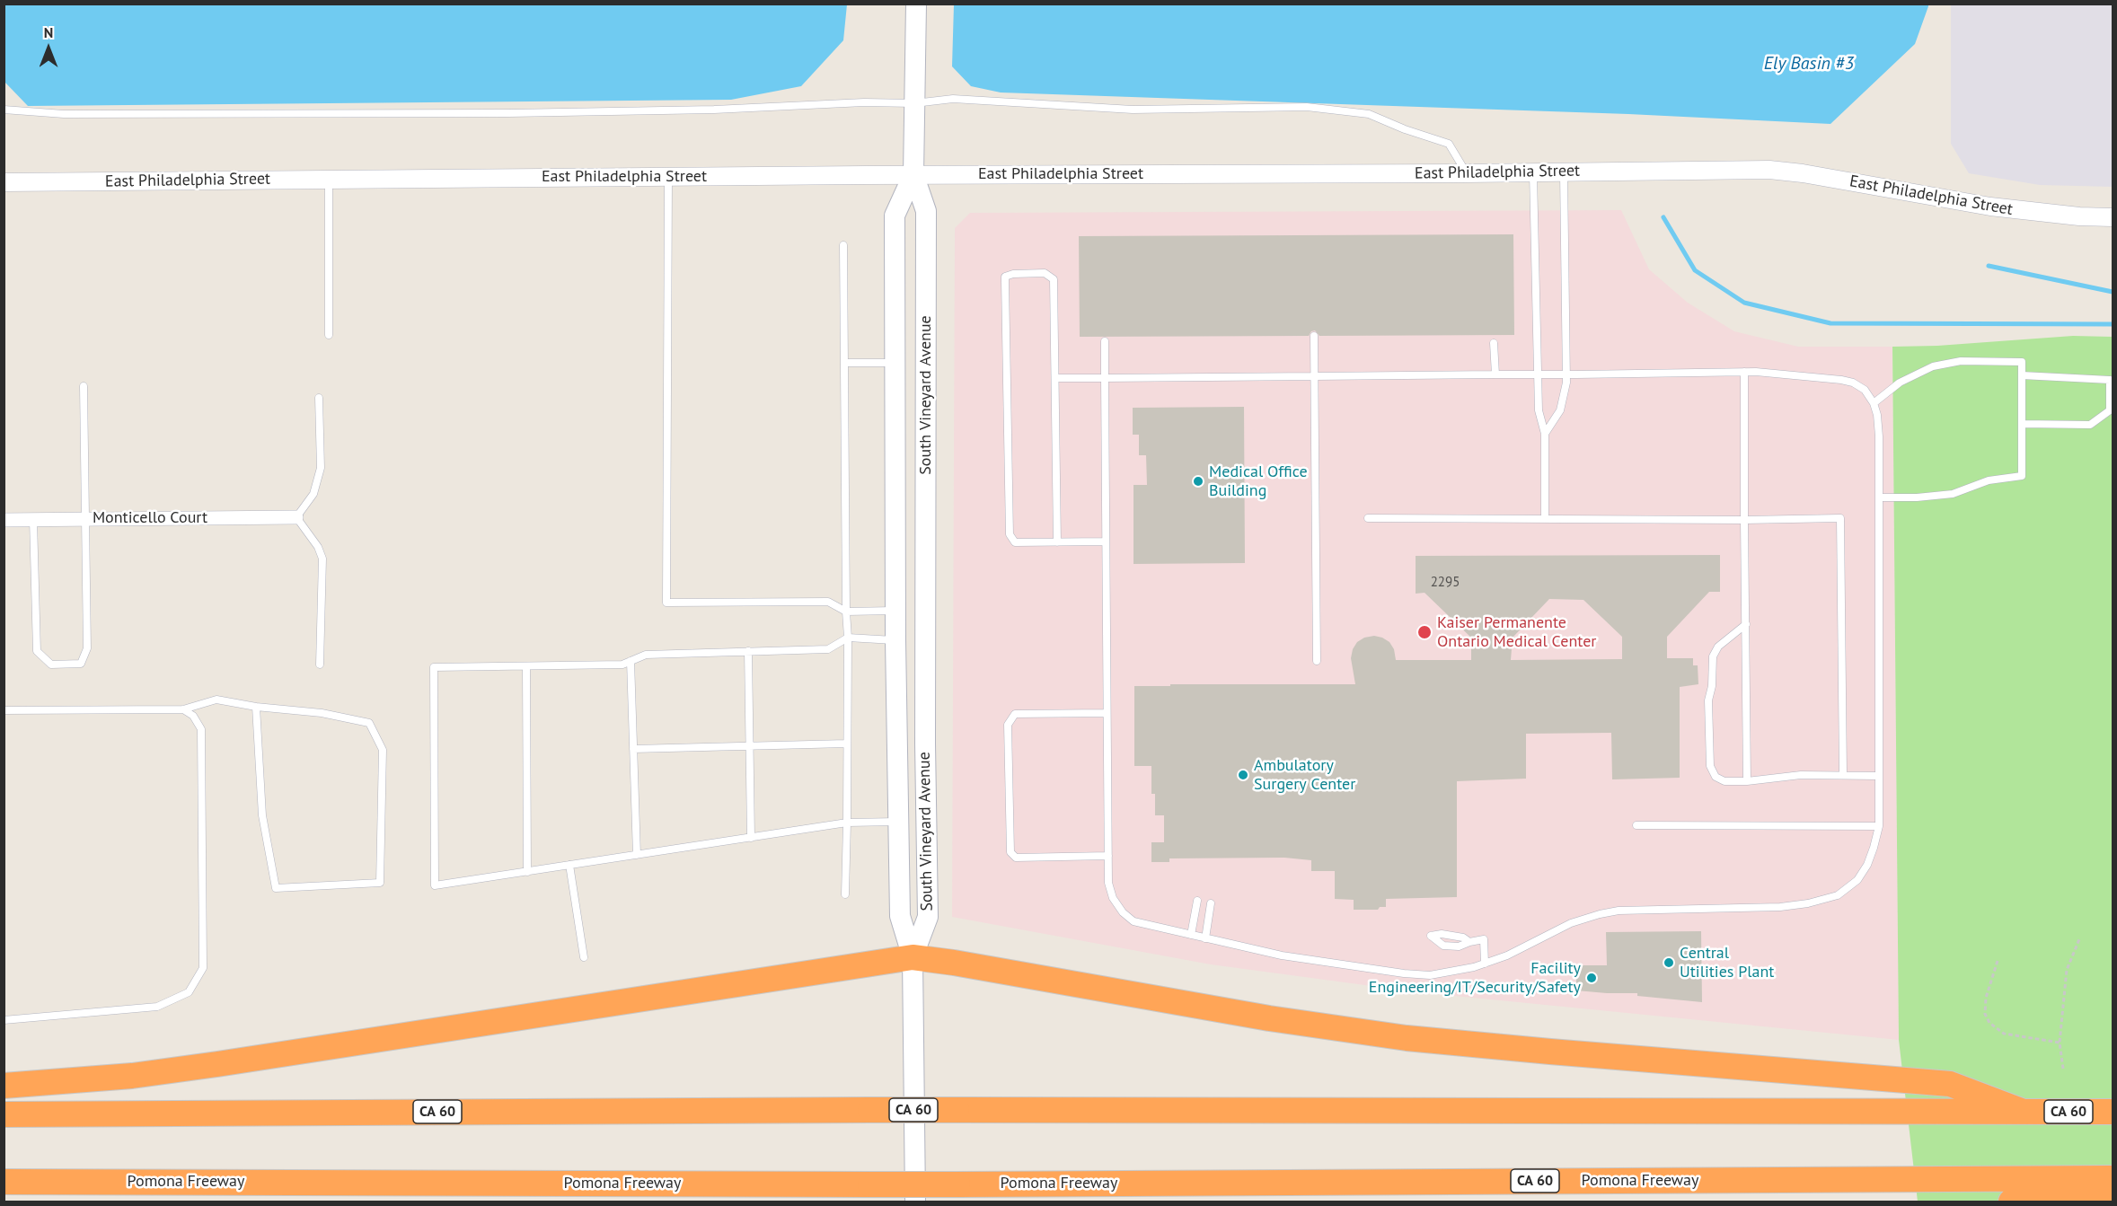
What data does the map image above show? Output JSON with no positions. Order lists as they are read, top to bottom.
{
  "streets": {
    "highway": ["CA 60", "Pomona Freeway"],
    "main road": ["South Vineyard Avenue"],
    "street": ["East Philadelphia Street", "Monticello Court"]
  },
  "crossings": [
    ["East Philadelphia Street", "South Vineyard Avenue"]
  ],
  "water": ["Ely Basin #3"],
  "places": [
    "Medical Office Building",
    "Kaiser Permanente Ontario Medical Center",
    "Ambulatory Surgery Center",
    "Central Utilities Plant",
    "Facility Engineering/IT/Security/Safety"
  ],
  "house_numbers": ["2295"],
  "north": "top"
}
